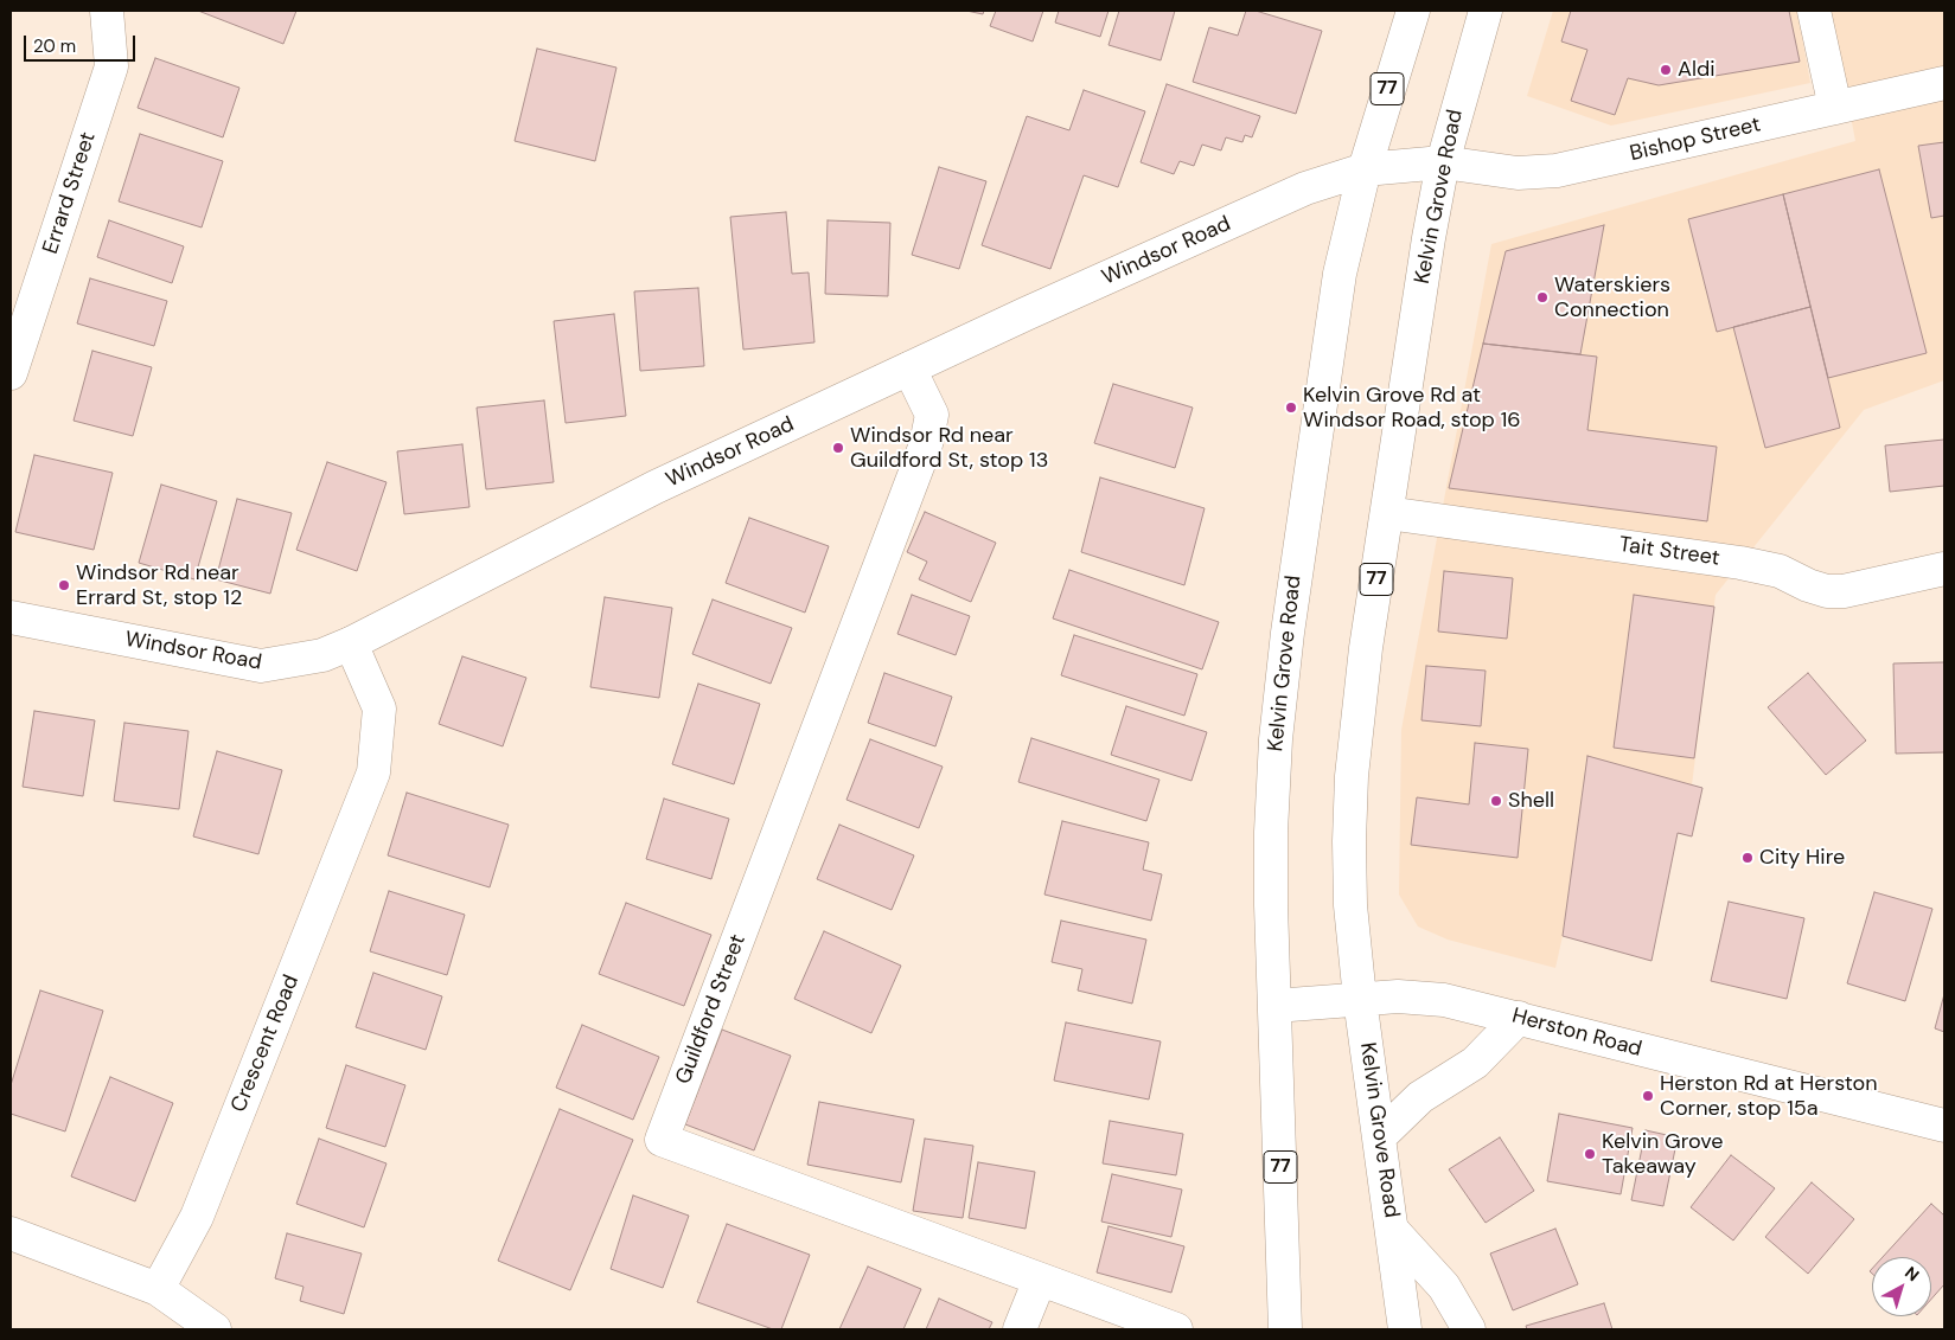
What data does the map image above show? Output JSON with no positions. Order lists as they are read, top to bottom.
{
  "streets": {
    "main road": [
      "77",
      "Bishop Street",
      "Errard Street",
      "Kelvin Grove Road",
      "Windsor Road",
      "Tait Street",
      "Guildford Street",
      "Herston Road",
      "Crescent Road"
    ]
  },
  "crossings": [
    ["Bishop Street", "Kelvin Grove Road"],
    ["Bishop Street", "Windsor Road"],
    ["Kelvin Grove Road", "Windsor Road"],
    ["Kelvin Grove Road", "Tait Street"],
    ["Kelvin Grove Road", "Herston Road"],
    ["Windsor Road", "Guildford Street"],
    ["Windsor Road", "Crescent Road"]
  ],
  "places": [
    "Aldi",
    "Waterskiers Connection",
    "Kelvin Grove Rd at Windsor Road, stop 16",
    "Windsor Rd near Guildford St, stop 13",
    "Windsor Rd near Errard St, stop 12",
    "Shell",
    "City Hire",
    "Herston Rd at Herston Corner, stop 15a",
    "Kelvin Grove Takeaway"
  ],
  "scale_bar": "20 m",
  "north": "top right"
}
